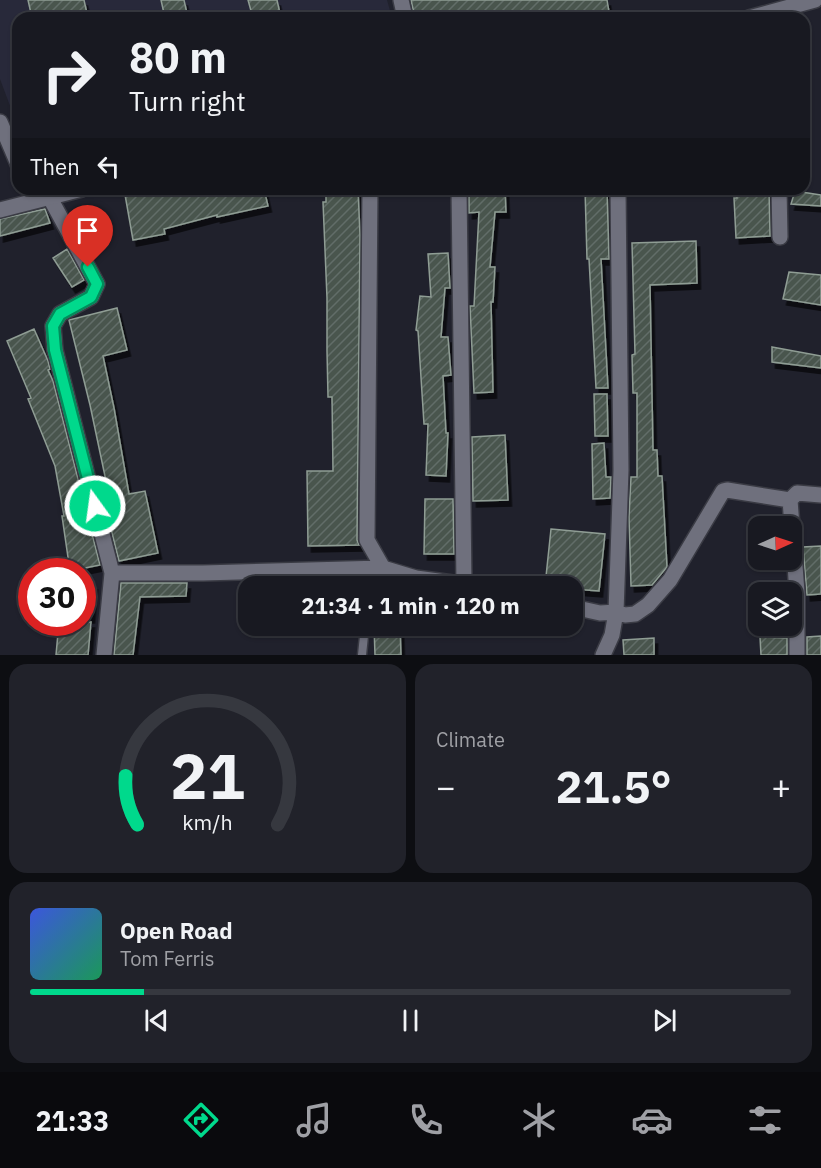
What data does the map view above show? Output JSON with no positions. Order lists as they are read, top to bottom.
{
  "north": "right",
  "page": {
    "turn": ["80 m", "Turn right"],
    "then": "Then",
    "limit": "30",
    "trip": "21:34 · 1 min · 120 m",
    "tile": "Climate",
    "heat": ["−", "21.5°", "+"],
    "song": ["Open Road", "Tom Ferris"],
    "tabs": "21:33",
    "gauge": ["21", "km/h"]
  }
}
